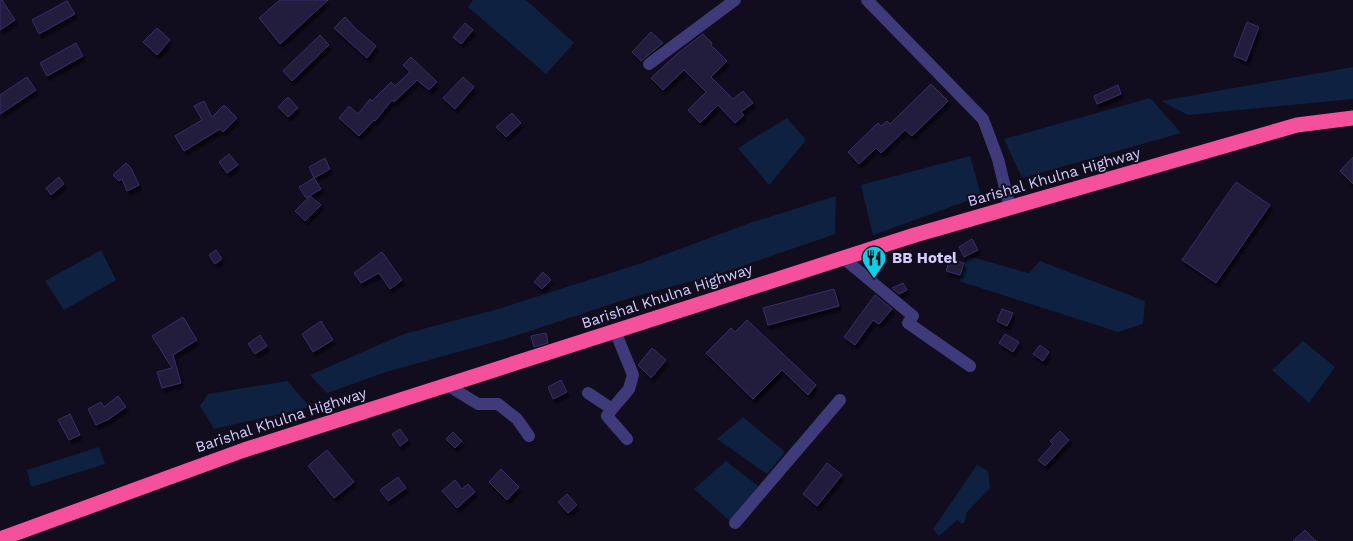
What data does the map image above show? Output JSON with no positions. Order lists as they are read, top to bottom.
{
  "streets": {
    "highway": ["Barishal Khulna Highway"]
  },
  "places": {
    "restaurant": ["BB Hotel"]
  }
}
